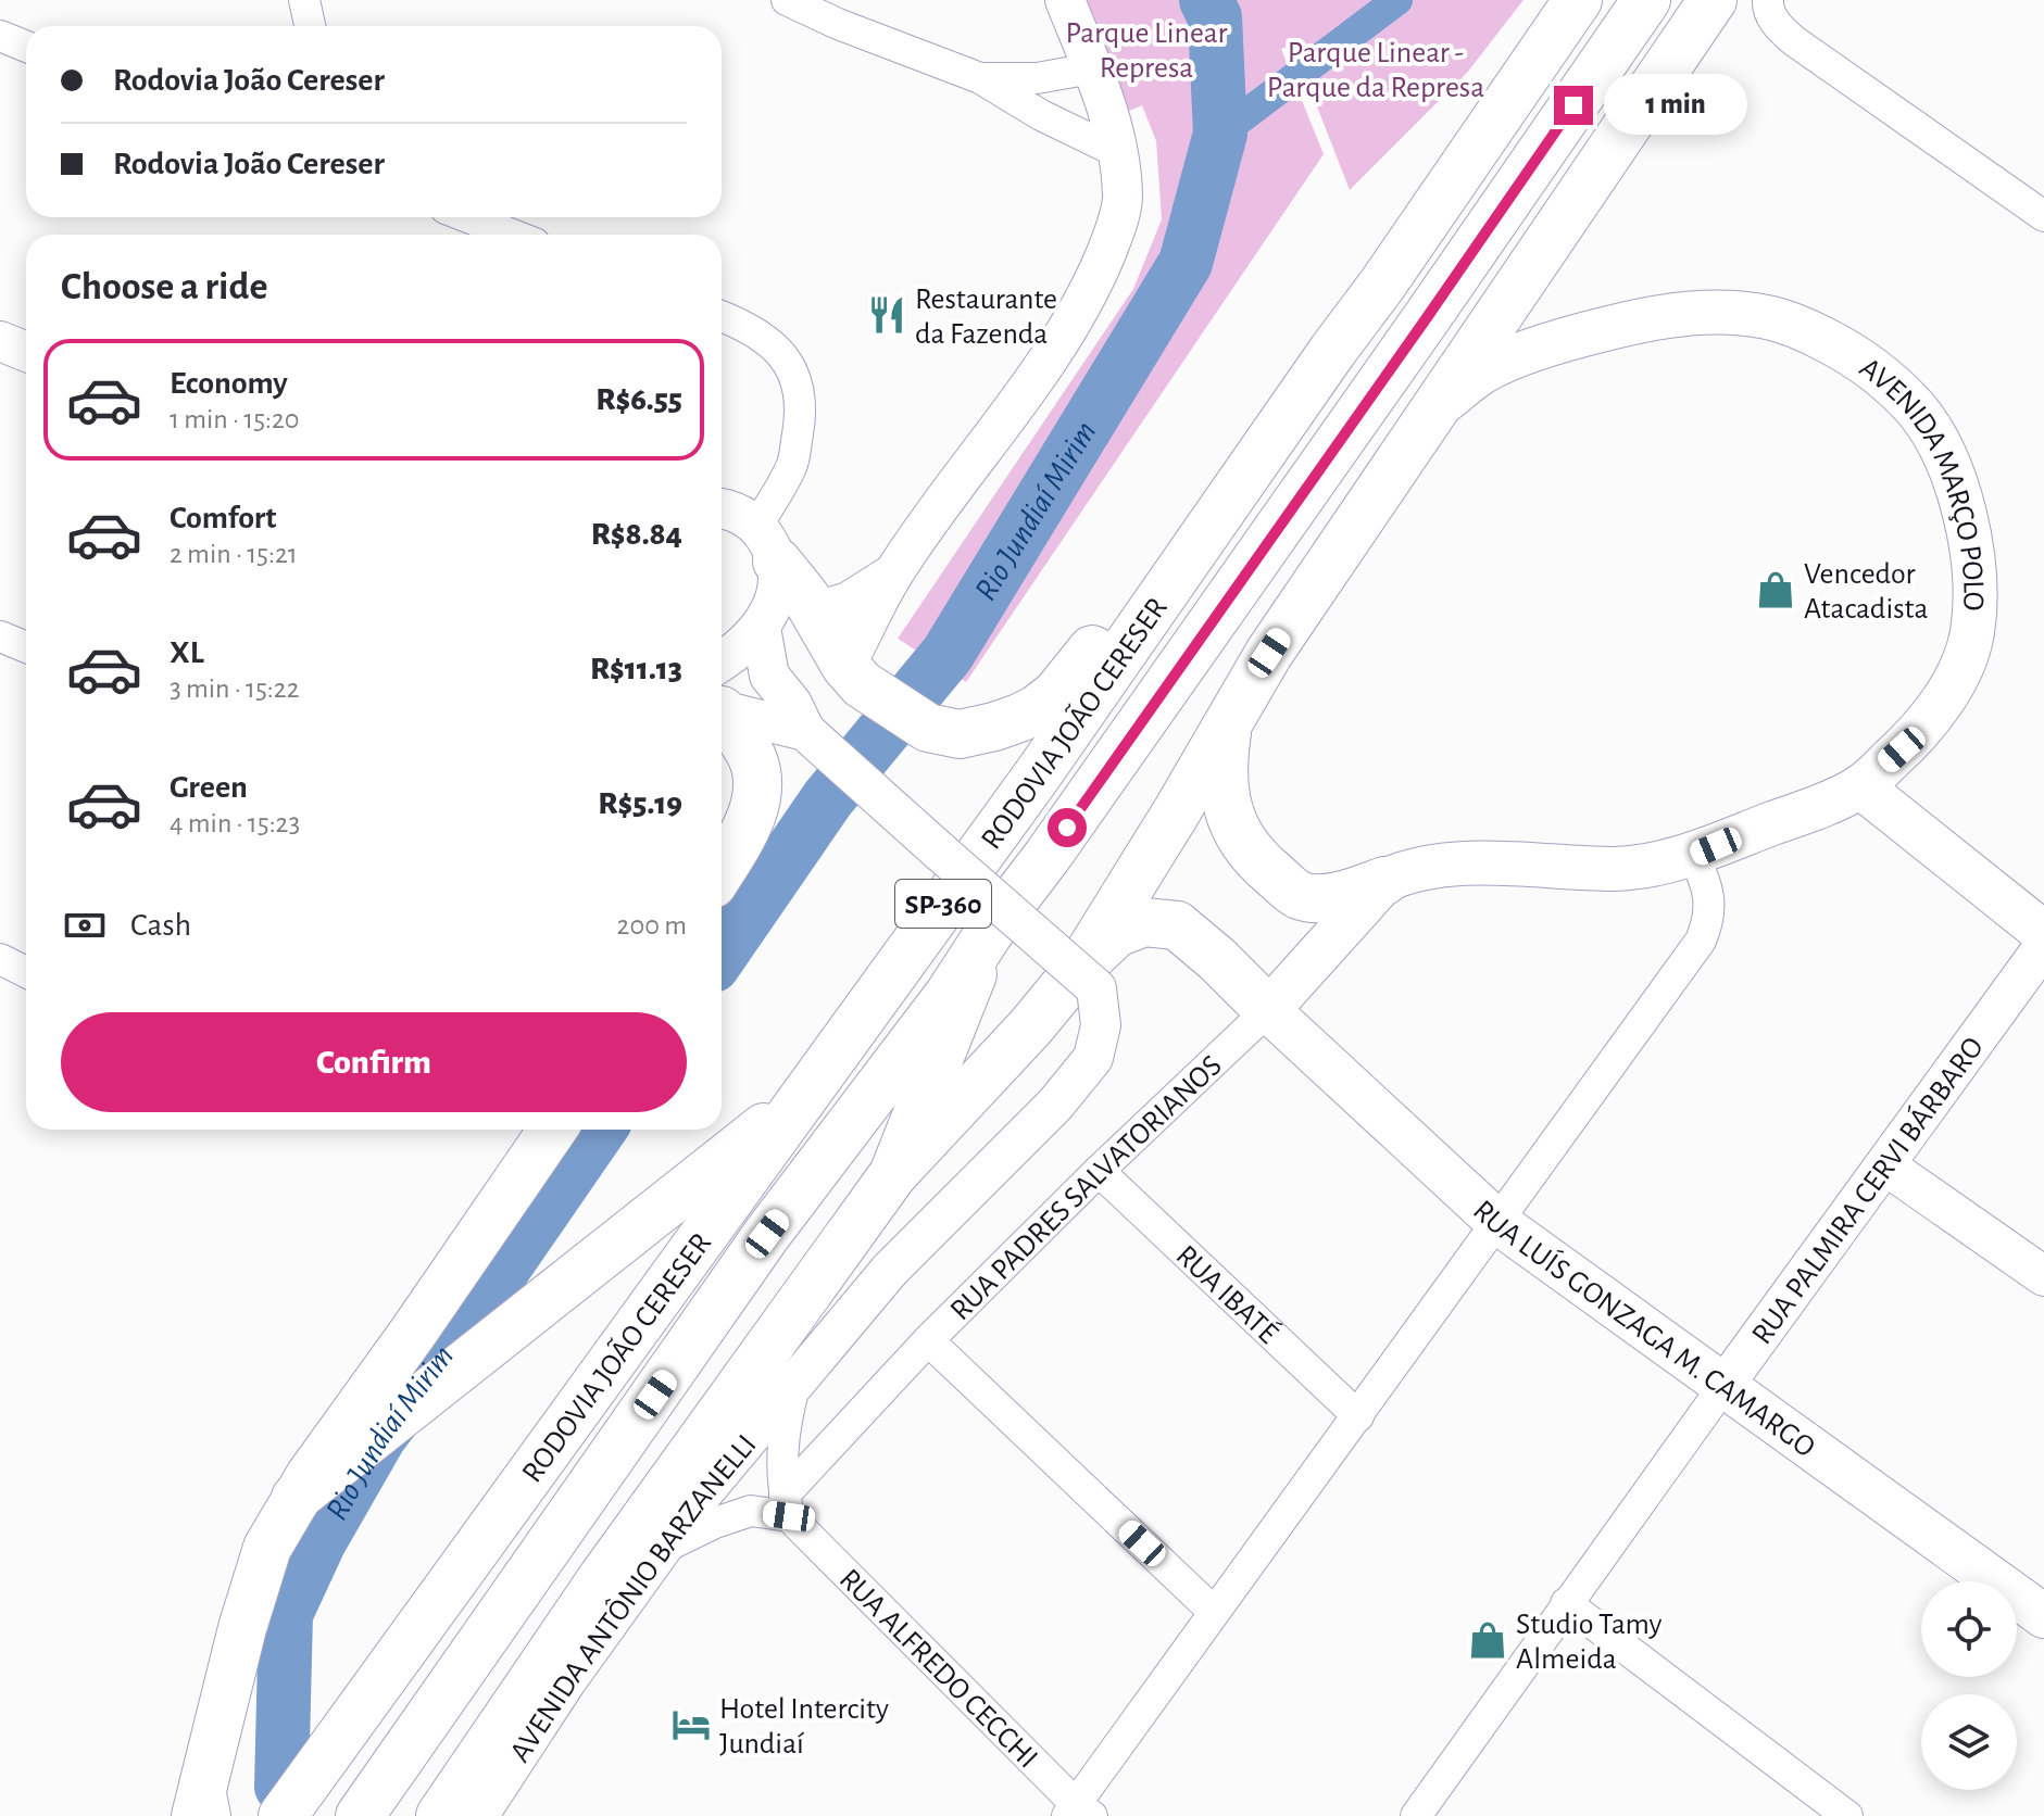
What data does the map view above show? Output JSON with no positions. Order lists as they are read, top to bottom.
{
  "streets": {
    "main road": [
      "AVENIDA MARÇO POLO",
      "RODOVIA JOÃO CERESER",
      "SP-360",
      "RUA PADRES SALVATORIANOS",
      "RUA LUÍS GONZAGA M. CAMARGO"
    ],
    "street": [
      "RUA PALMIRA CERVI BÁRBARO",
      "RUA IBATÉ",
      "AVENIDA ANTÔNIO BARZANELLI",
      "RUA ALFREDO CECCHI"
    ]
  },
  "crossings": [
    ["AVENIDA MARÇO POLO", "RUA PADRES SALVATORIANOS"],
    ["RUA PADRES SALVATORIANOS", "RUA IBATÉ"],
    ["RUA PADRES SALVATORIANOS", "RUA LUÍS GONZAGA M. CAMARGO"],
    ["RUA PADRES SALVATORIANOS", "RUA ALFREDO CECCHI"],
    ["RUA PALMIRA CERVI BÁRBARO", "RUA LUÍS GONZAGA M. CAMARGO"]
  ],
  "water": ["Rio Jundiaí Mirim"],
  "parks": ["Parque Linear Represa", "Parque Linear - Parque da Represa"],
  "places": {
    "restaurant": ["Restaurante da Fazenda"],
    "shop": ["Vencedor Atacadista", "Studio Tamy Almeida"],
    "hotel": ["Hotel Intercity Jundiaí"]
  },
  "page": {
    "banner": ["Rodovia João Cereser", "Rodovia João Cereser"],
    "bubble": "1 min",
    "heading": "Choose a ride",
    "list": [
      {
        "name": "Economy",
        "note": "1 min · 15:20",
        "value": "R$6.55"
      },
      {
        "name": "Comfort",
        "note": "2 min · 15:21",
        "value": "R$8.84"
      },
      {
        "name": "XL",
        "note": "3 min · 15:22",
        "value": "R$11.13"
      },
      {
        "name": "Green",
        "note": "4 min · 15:23",
        "value": "R$5.19"
      }
    ],
    "pay": ["Cash", "200 m"],
    "buttons": "Confirm"
  }
}
